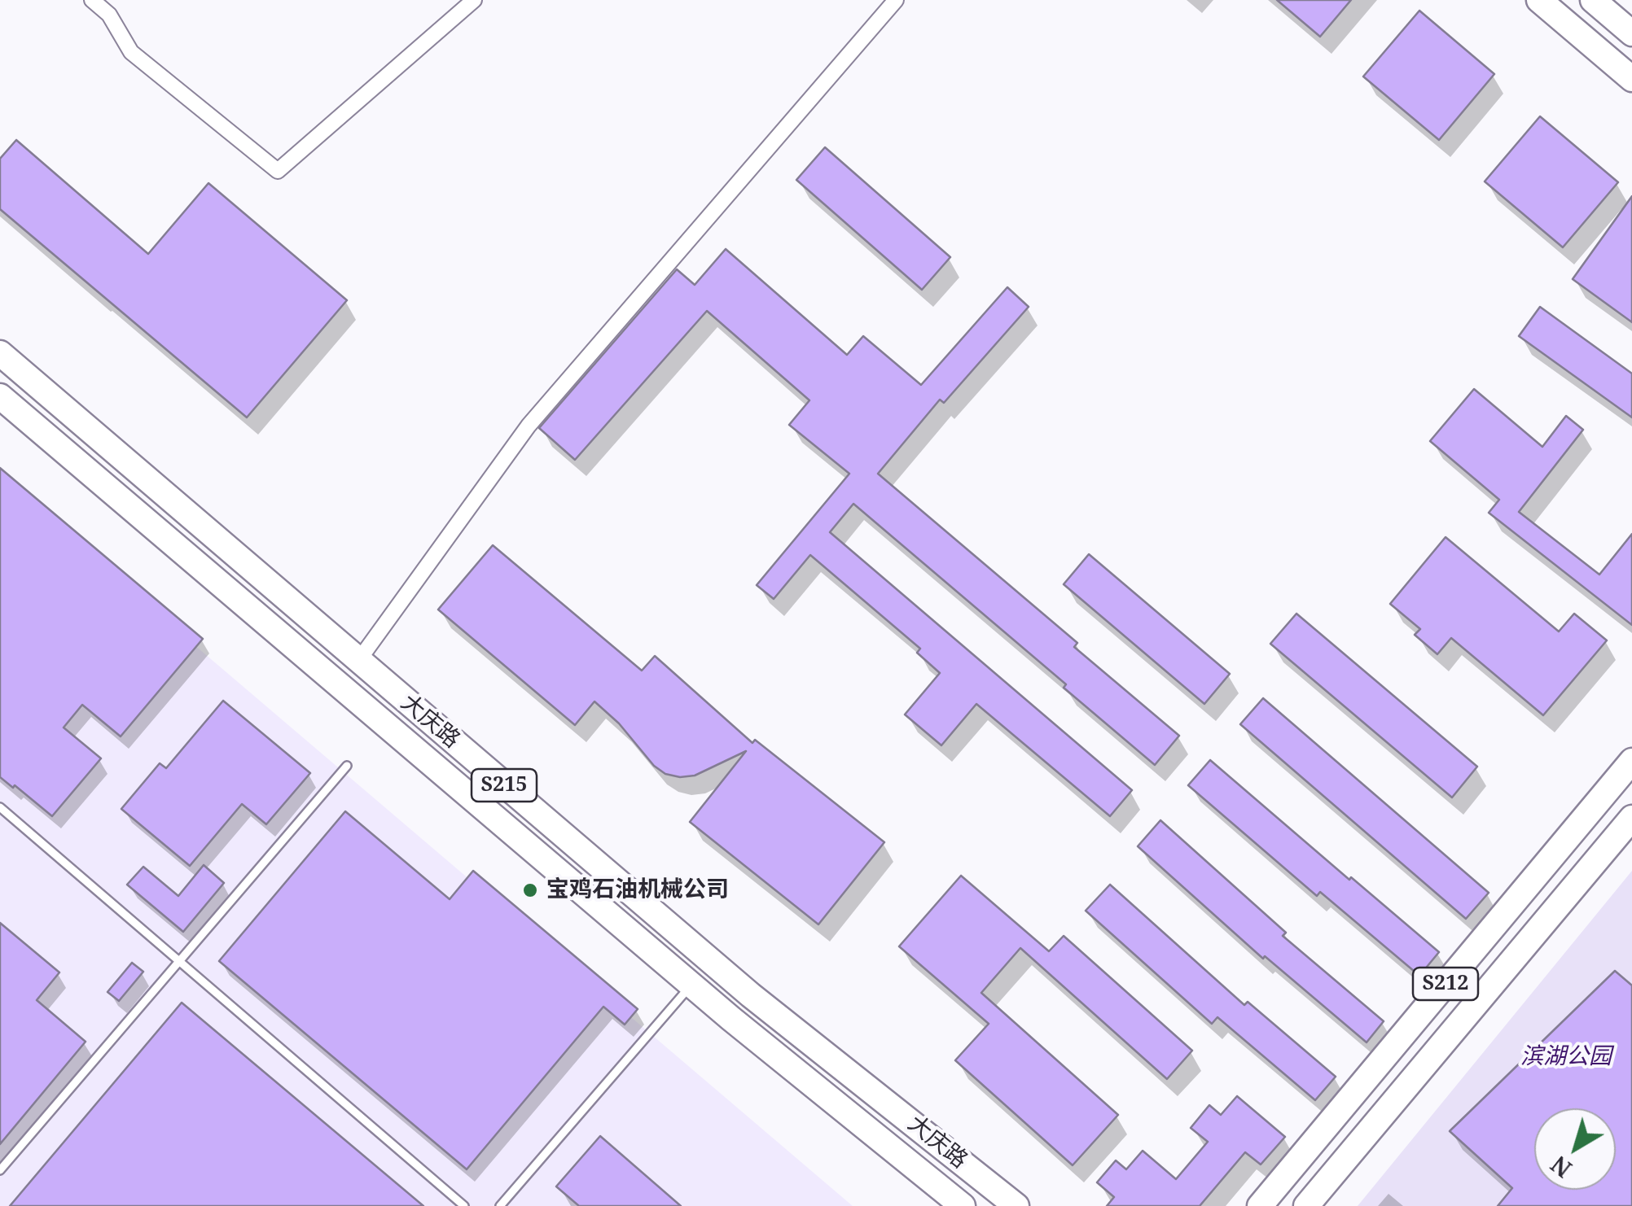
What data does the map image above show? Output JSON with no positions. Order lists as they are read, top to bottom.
{
  "streets": {
    "main road": ["大庆路", "S215", "S212"]
  },
  "parks": ["滨湖公园"],
  "places": ["宝鸡石油机械公司"],
  "north": "bottom left"
}
